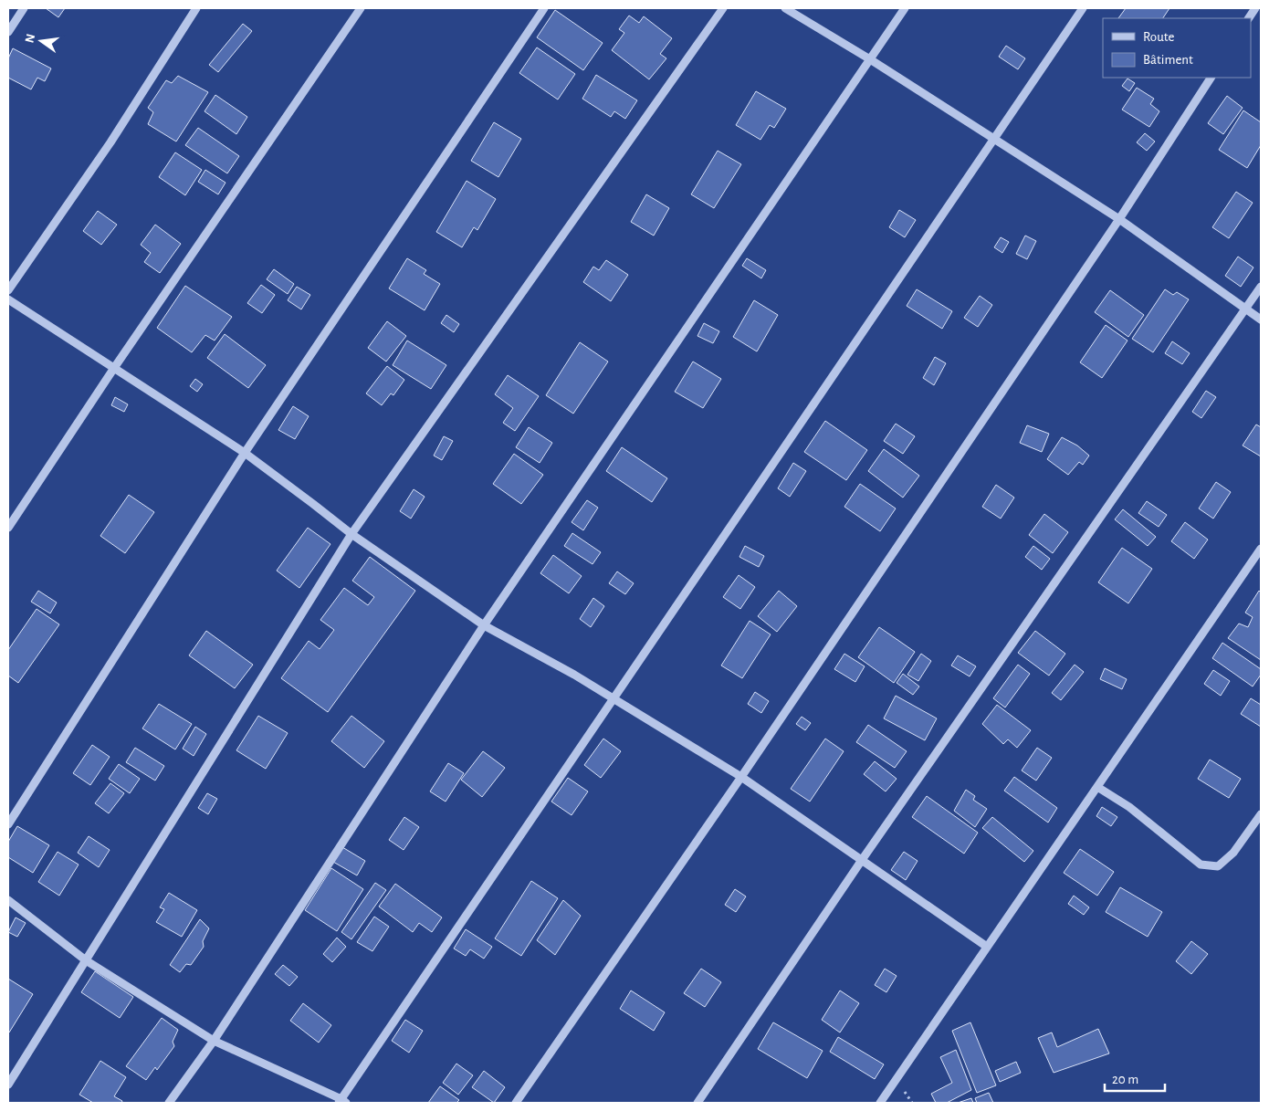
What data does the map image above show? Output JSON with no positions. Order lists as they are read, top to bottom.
{
  "legend": ["Route", "Bâtiment"],
  "scale_bar": "20 m",
  "north": "left"
}
